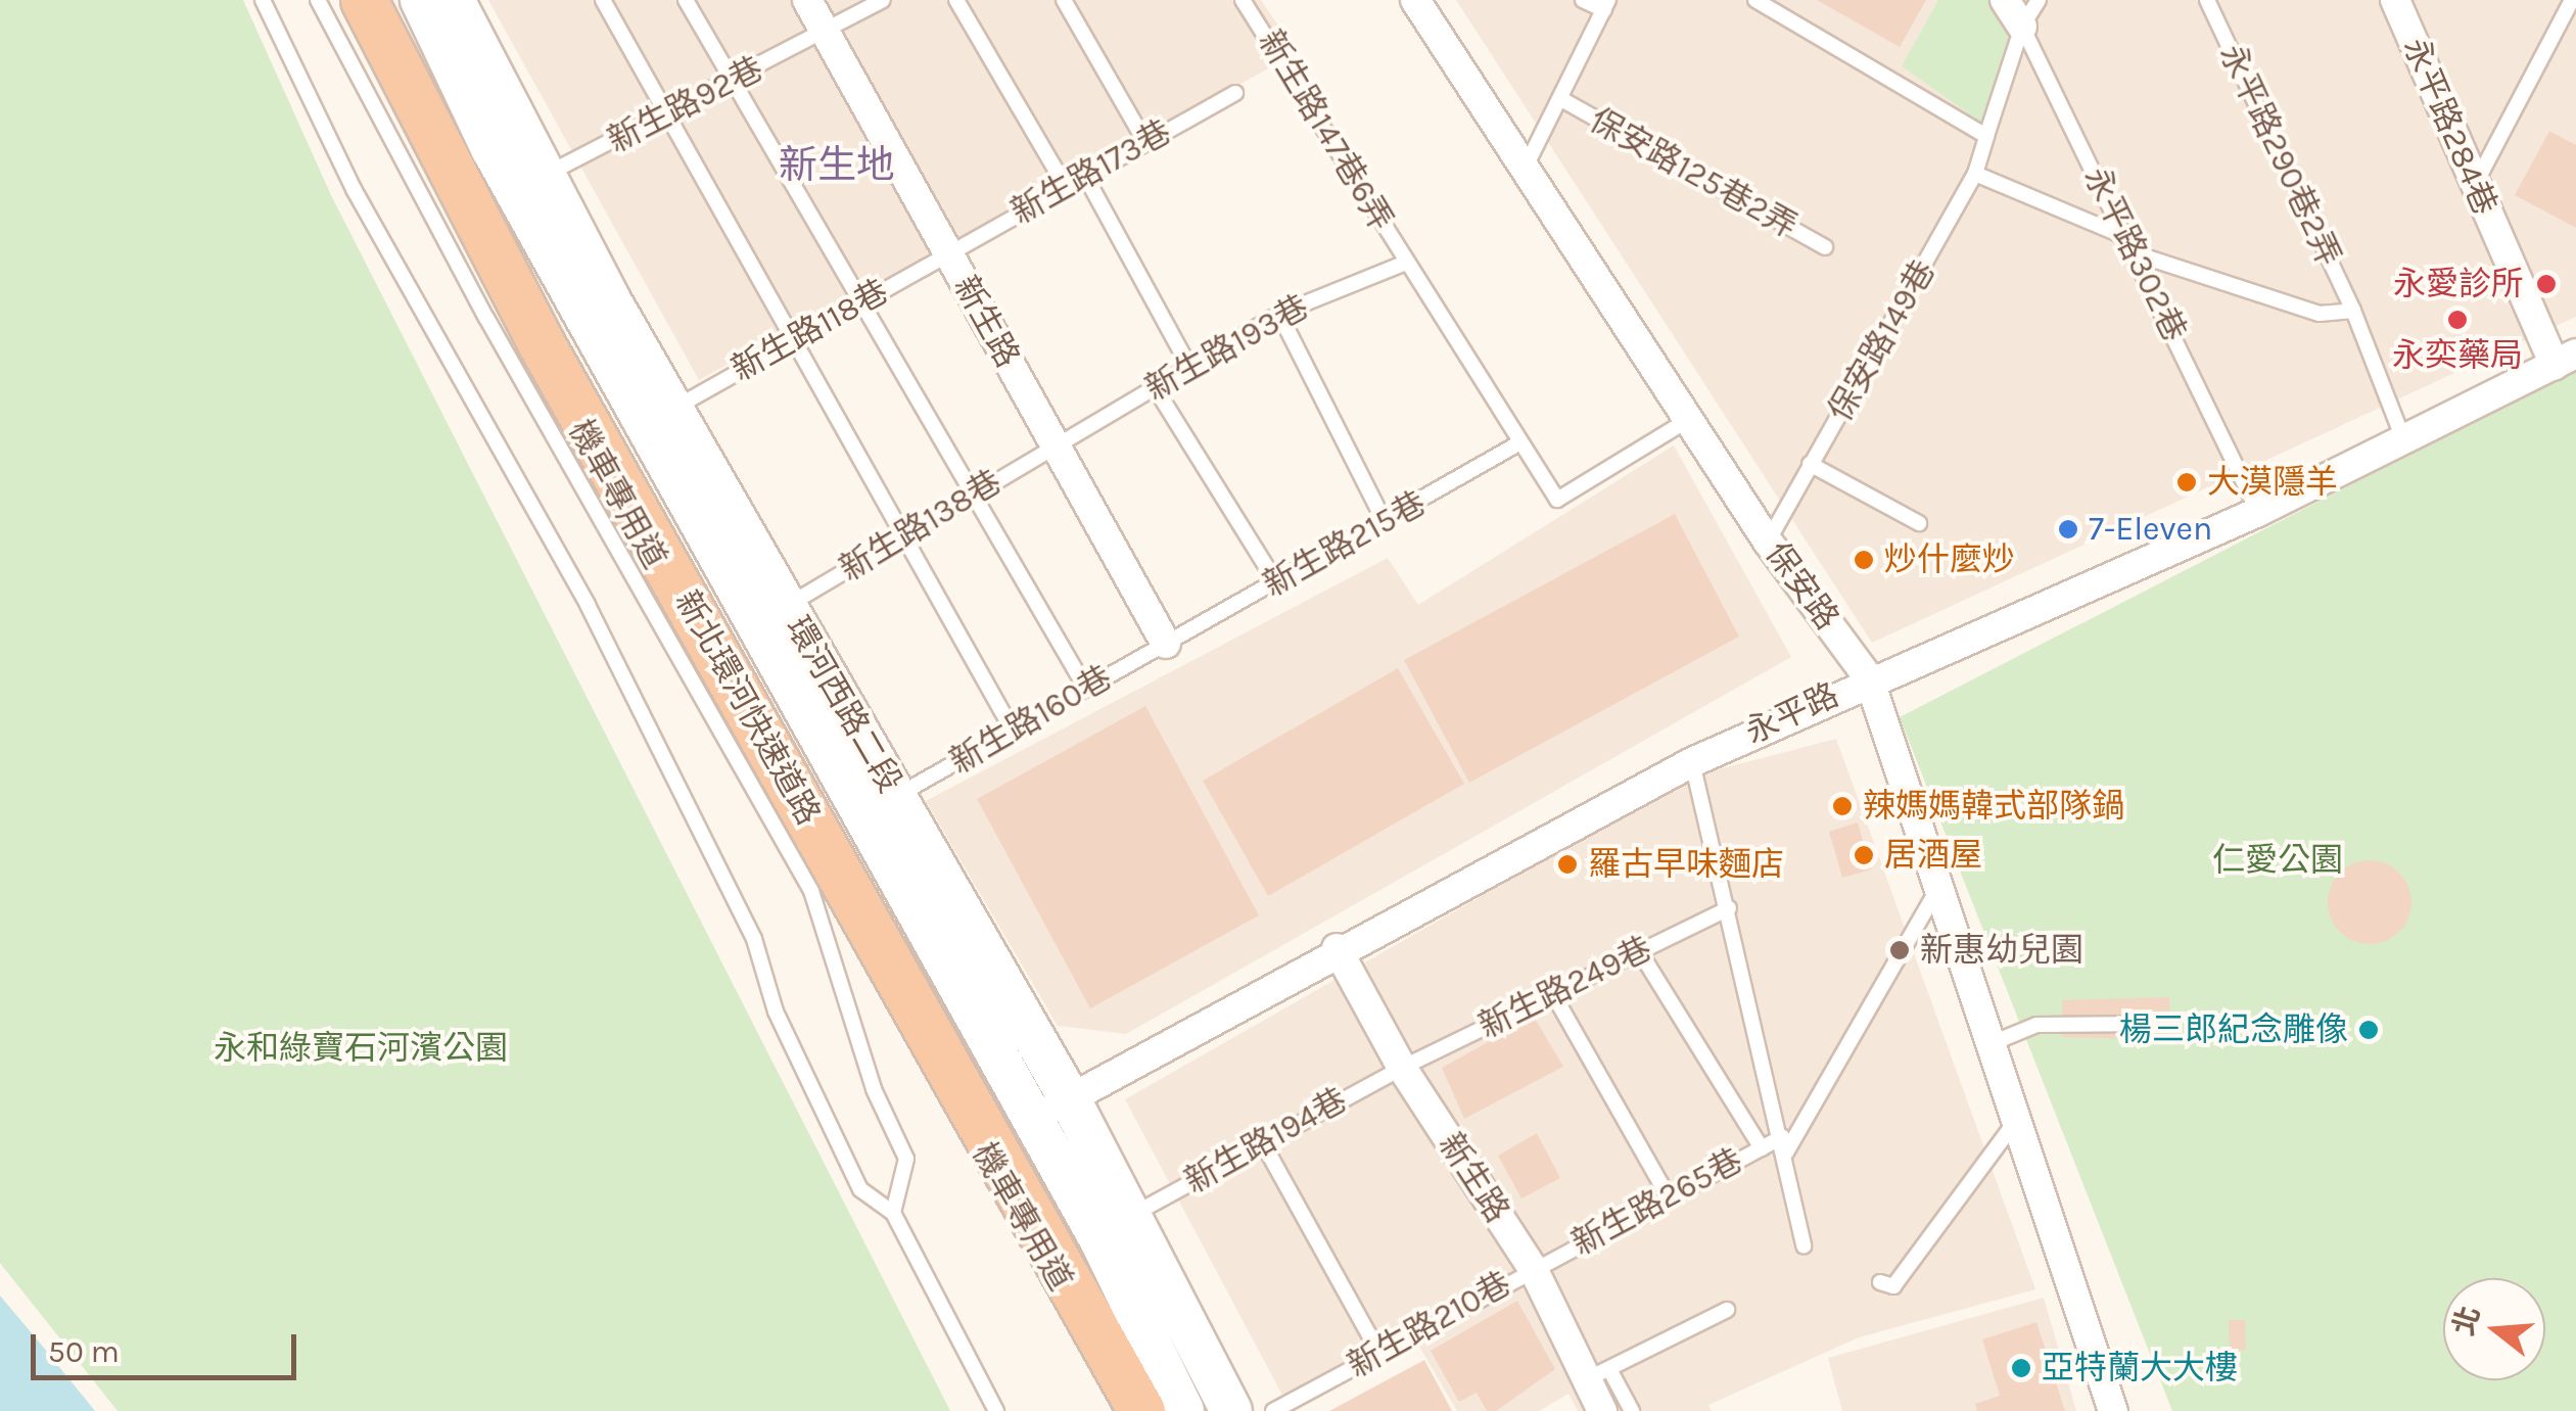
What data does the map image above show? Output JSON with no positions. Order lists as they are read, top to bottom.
{
  "streets": {
    "highway": ["新北環河快速道路"],
    "main road": ["環河西路二段"],
    "street": [
      "永平路284巷",
      "新生路",
      "保安路",
      "永平路"
    ],
    "lane": [
      "新生路92巷",
      "新生路147巷6弄",
      "永平路290巷2弄",
      "新生路173巷",
      "保安路125巷2弄",
      "永平路302巷",
      "新生路118巷",
      "保安路149巷",
      "新生路193巷",
      "機車專用道",
      "新生路138巷",
      "新生路215巷",
      "新生路160巷",
      "新生路249巷",
      "新生路194巷",
      "新生路265巷",
      "新生路210巷"
    ]
  },
  "crossings": [
    ["新生路92巷", "新生路"],
    ["新生路92巷", "環河西路二段"],
    ["永平路284巷", "永平路"],
    ["新生路147巷6弄", "新生路193巷"],
    ["新生路147巷6弄", "新生路215巷"],
    ["新生路147巷6弄", "保安路"],
    ["永平路290巷2弄", "永平路"],
    ["新生路173巷", "新生路"],
    ["新生路173巷", "新生路118巷"],
    ["永平路302巷", "保安路149巷"],
    ["永平路302巷", "永平路"],
    ["新生路", "新生路118巷"],
    ["新生路", "新生路193巷"],
    ["新生路", "新生路138巷"],
    ["新生路", "新生路215巷"],
    ["新生路", "永平路"],
    ["新生路", "新生路160巷"],
    ["新生路", "新生路249巷"],
    ["新生路", "新生路194巷"],
    ["新生路", "新生路265巷"],
    ["新生路", "新生路210巷"],
    ["新生路118巷", "環河西路二段"],
    ["保安路149巷", "保安路"],
    ["新生路193巷", "新生路138巷"],
    ["機車專用道", "新北環河快速道路"],
    ["新生路138巷", "環河西路二段"],
    ["新生路215巷", "新生路160巷"],
    ["保安路", "永平路"],
    ["環河西路二段", "永平路"],
    ["環河西路二段", "新生路160巷"],
    ["環河西路二段", "新生路194巷"],
    ["新生路249巷", "新生路194巷"],
    ["新生路265巷", "新生路210巷"]
  ],
  "districts": ["新生地"],
  "parks": ["仁愛公園", "永和綠寶石河濱公園"],
  "places": [
    "永愛診所",
    "永奕藥局",
    "大漠隱羊",
    "7-Eleven",
    "炒什麼炒",
    "辣媽媽韓式部隊鍋",
    "居酒屋",
    "羅古早味麵店",
    "新惠幼兒園",
    "楊三郎紀念雕像",
    "亞特蘭大大樓"
  ],
  "scale_bar": "50 m",
  "north": "left"
}
